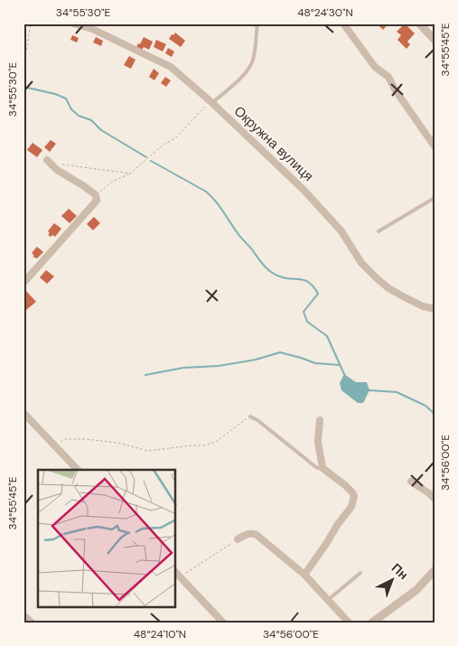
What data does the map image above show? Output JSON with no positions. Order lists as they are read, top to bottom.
{
  "streets": {
    "street": ["Окружна вулиця"]
  },
  "north": "top right",
  "coordinates": [
    "34°55'30\"E",
    "48°24'30\"N",
    "34°55'45\"E",
    "34°56'00\"E",
    "48°24'10\"N"
  ]
}
